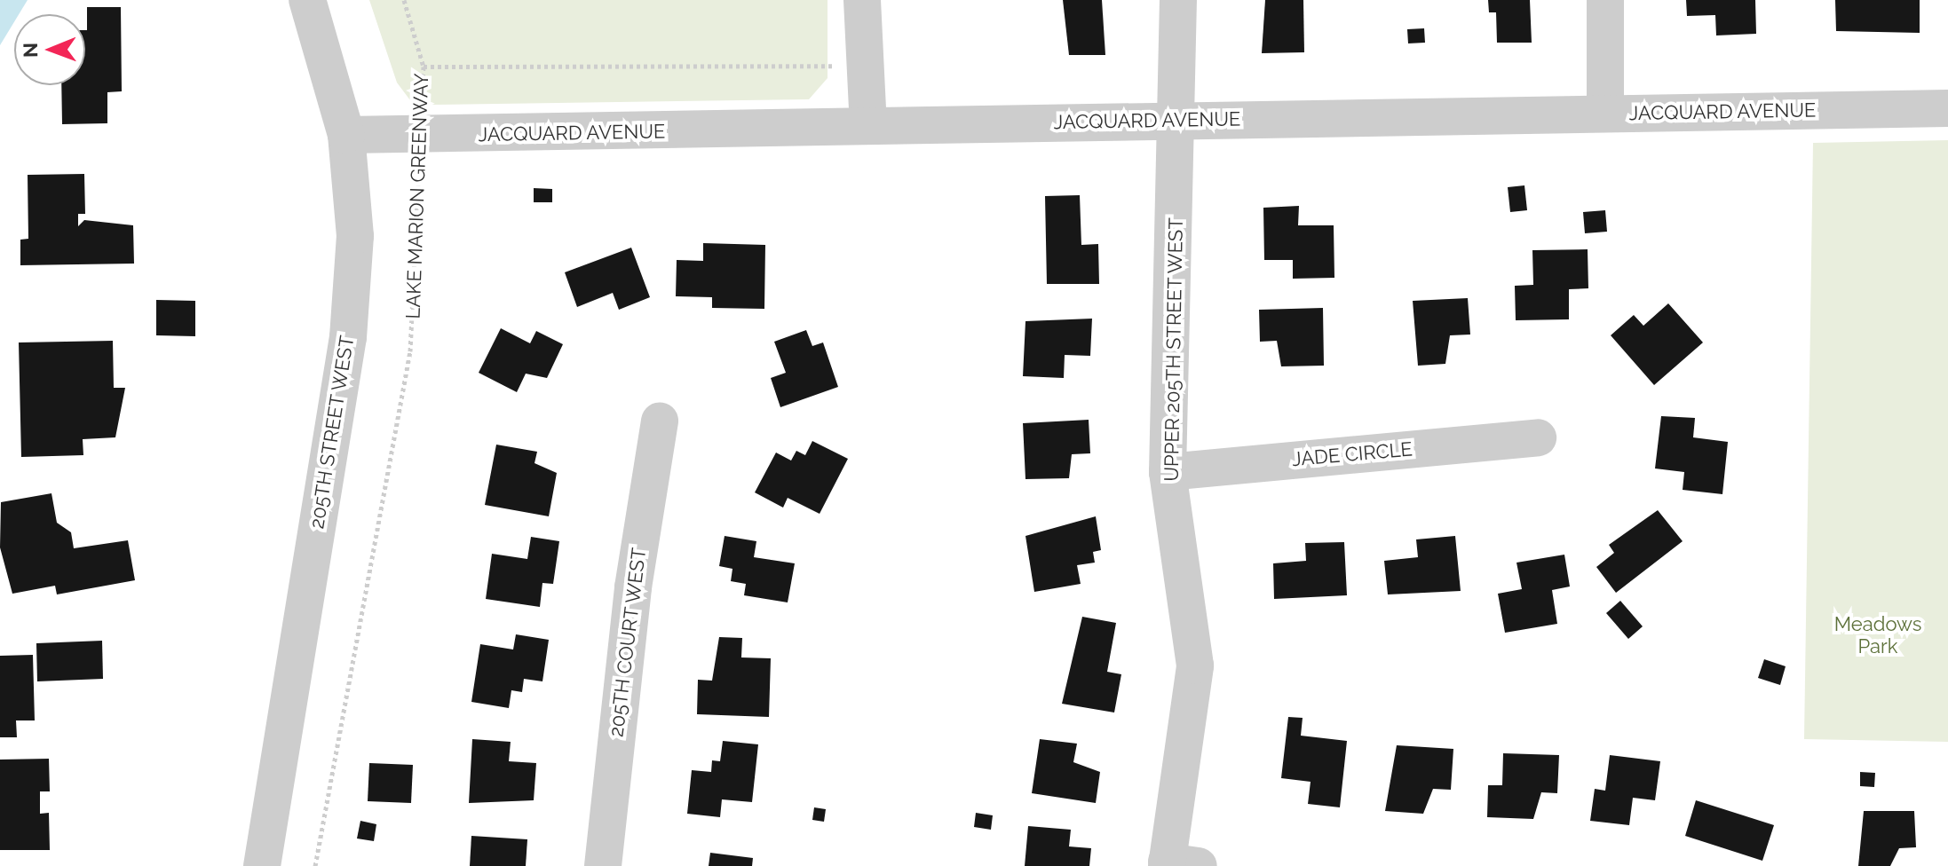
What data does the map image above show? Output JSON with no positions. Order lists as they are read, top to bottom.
{
  "streets": {
    "street": [
      "JACQUARD AVENUE",
      "UPPER 205TH STREET WEST",
      "205TH STREET WEST",
      "JADE CIRCLE",
      "205TH COURT WEST"
    ],
    "path": ["LAKE MARION GREENWAY"]
  },
  "crossings": [
    ["JACQUARD AVENUE", "LAKE MARION GREENWAY"],
    ["JACQUARD AVENUE", "UPPER 205TH STREET WEST"],
    ["JACQUARD AVENUE", "205TH STREET WEST"],
    ["UPPER 205TH STREET WEST", "JADE CIRCLE"]
  ],
  "parks": ["Meadows Park"],
  "north": "left"
}
